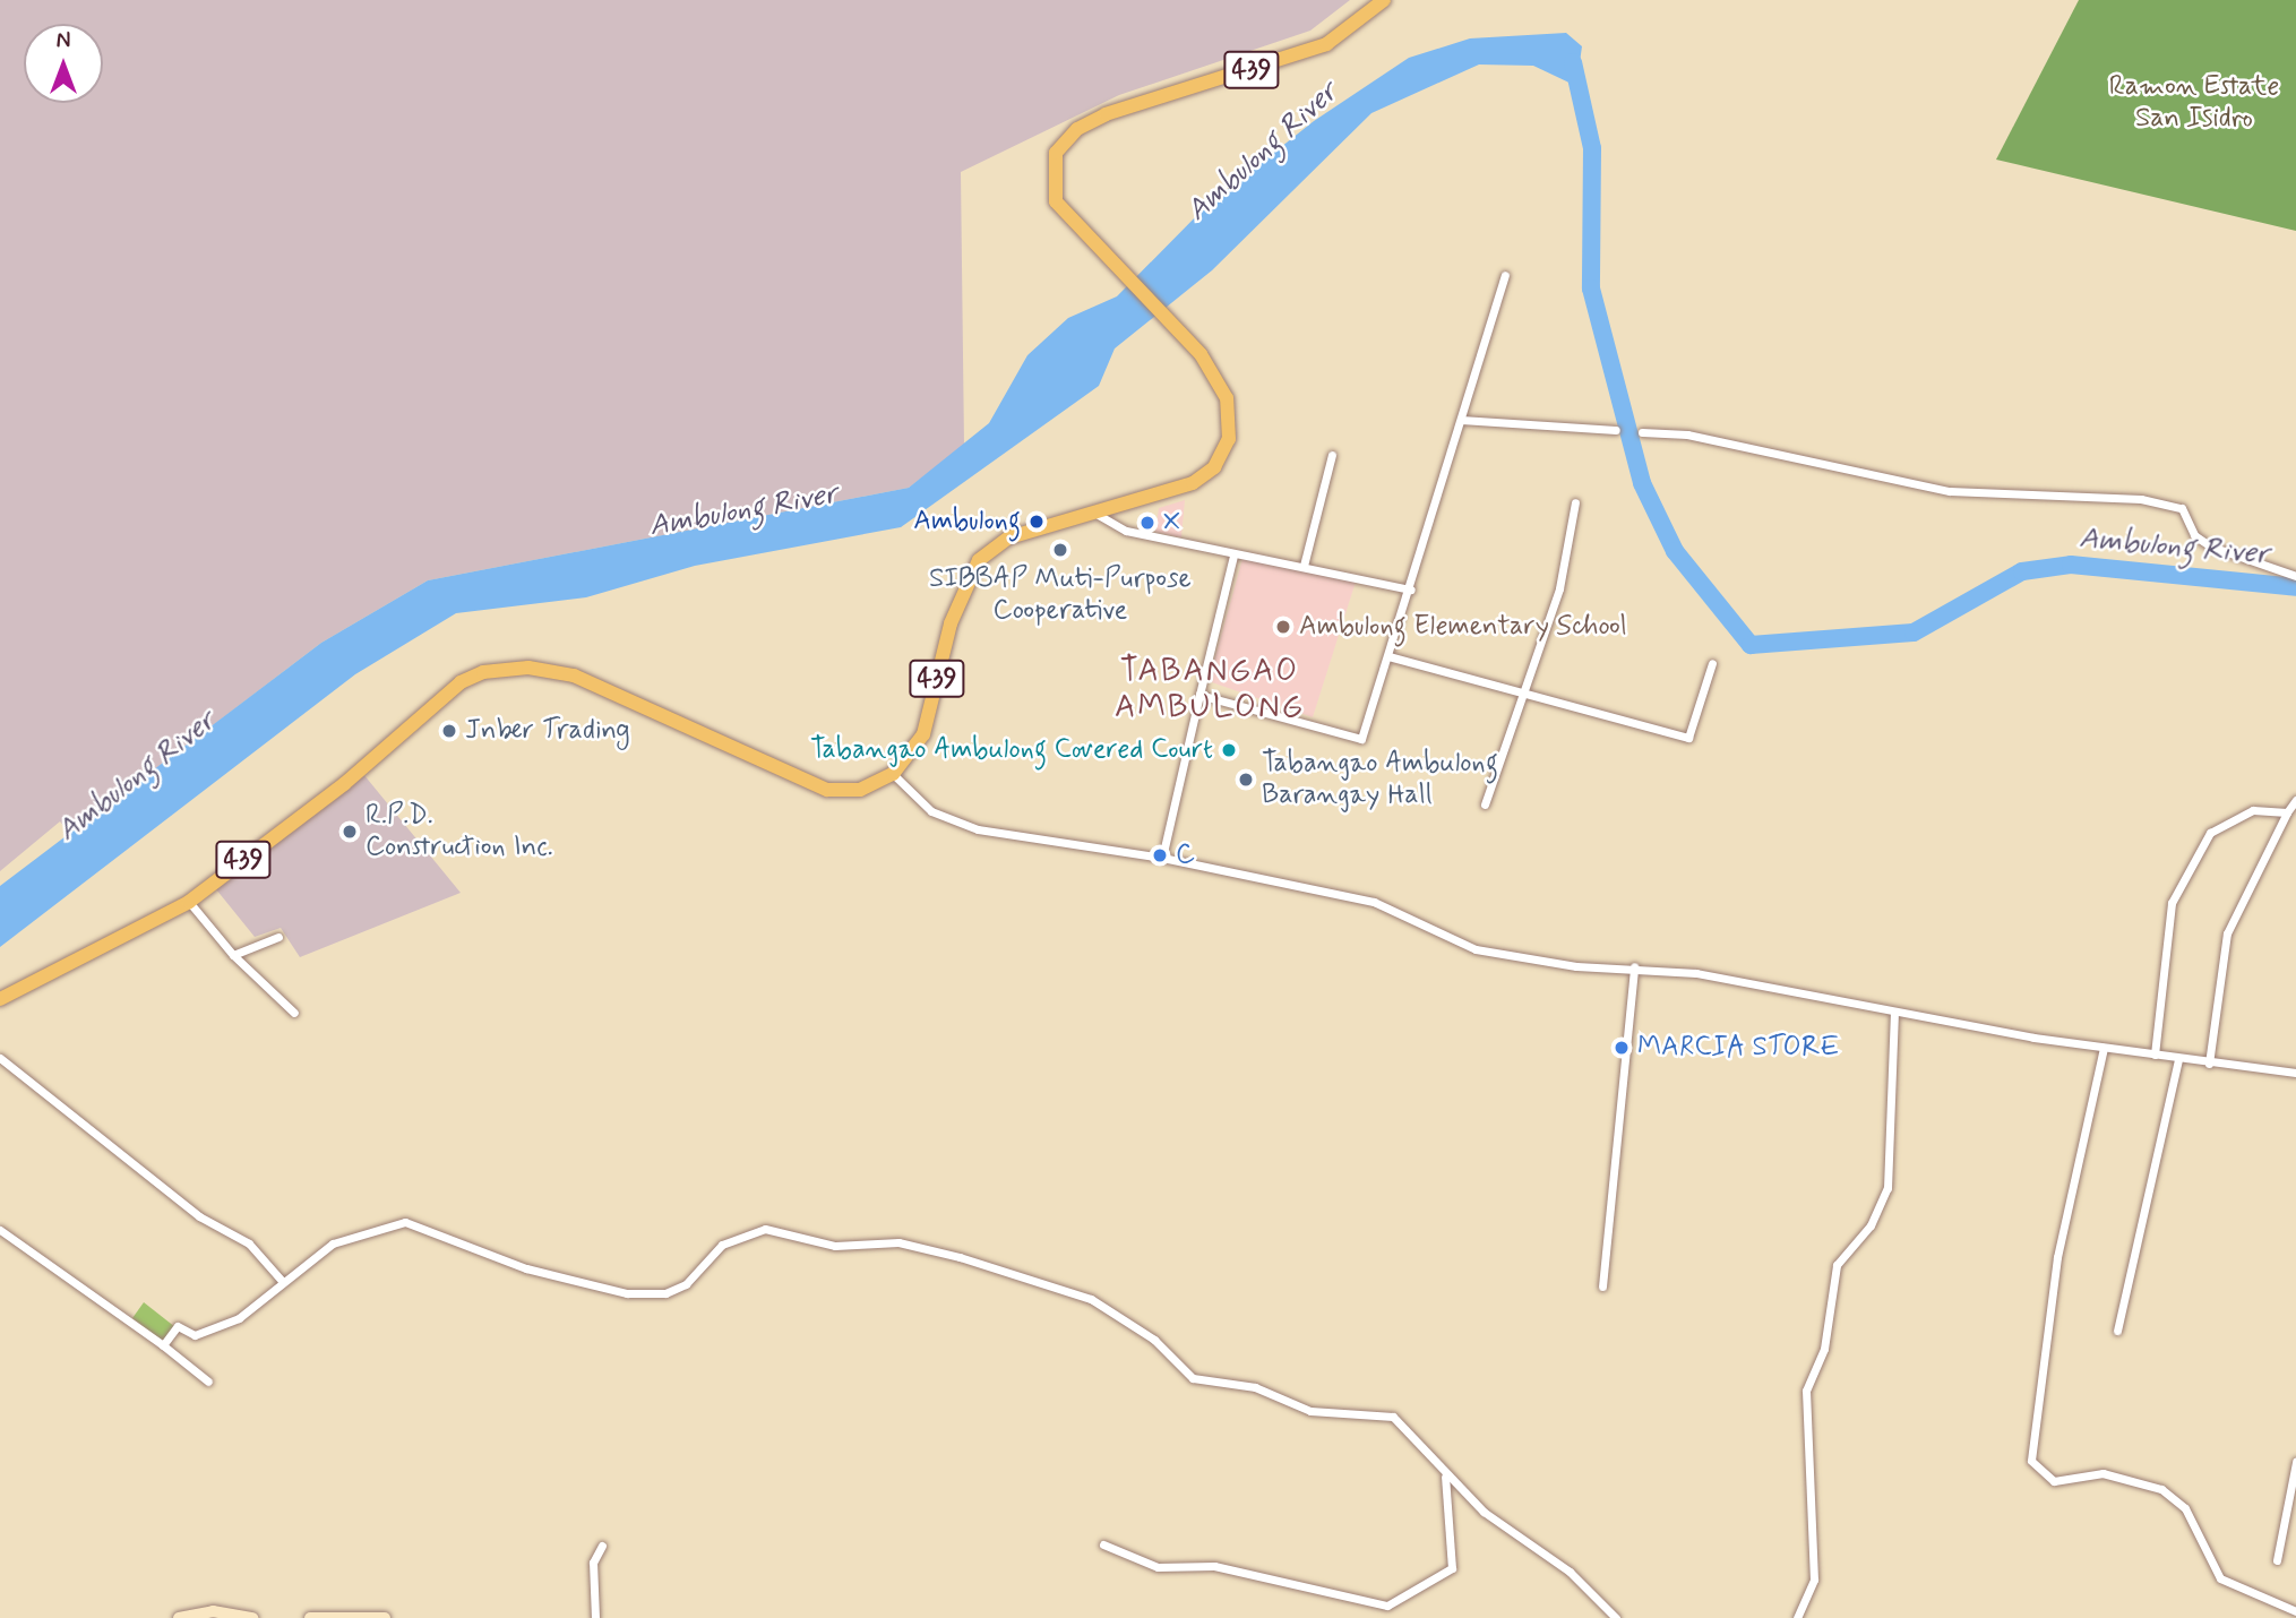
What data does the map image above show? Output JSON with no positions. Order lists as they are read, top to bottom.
{
  "streets": {
    "main road": ["439"]
  },
  "districts": ["TABANGAO AMBULONG"],
  "water": ["Ambulong River"],
  "parks": ["Ramon Estate San Isidro"],
  "places": [
    "Ambulong",
    "X",
    "SIBBAP Muti-Purpose Cooperative",
    "Ambulong Elementary School",
    "Jnber Trading",
    "Tabangao Ambulong Covered Court",
    "Tabangao Ambulong Barangay Hall",
    "R.P.D. Construction Inc.",
    "C",
    "MARCIA STORE"
  ],
  "north": "top"
}
